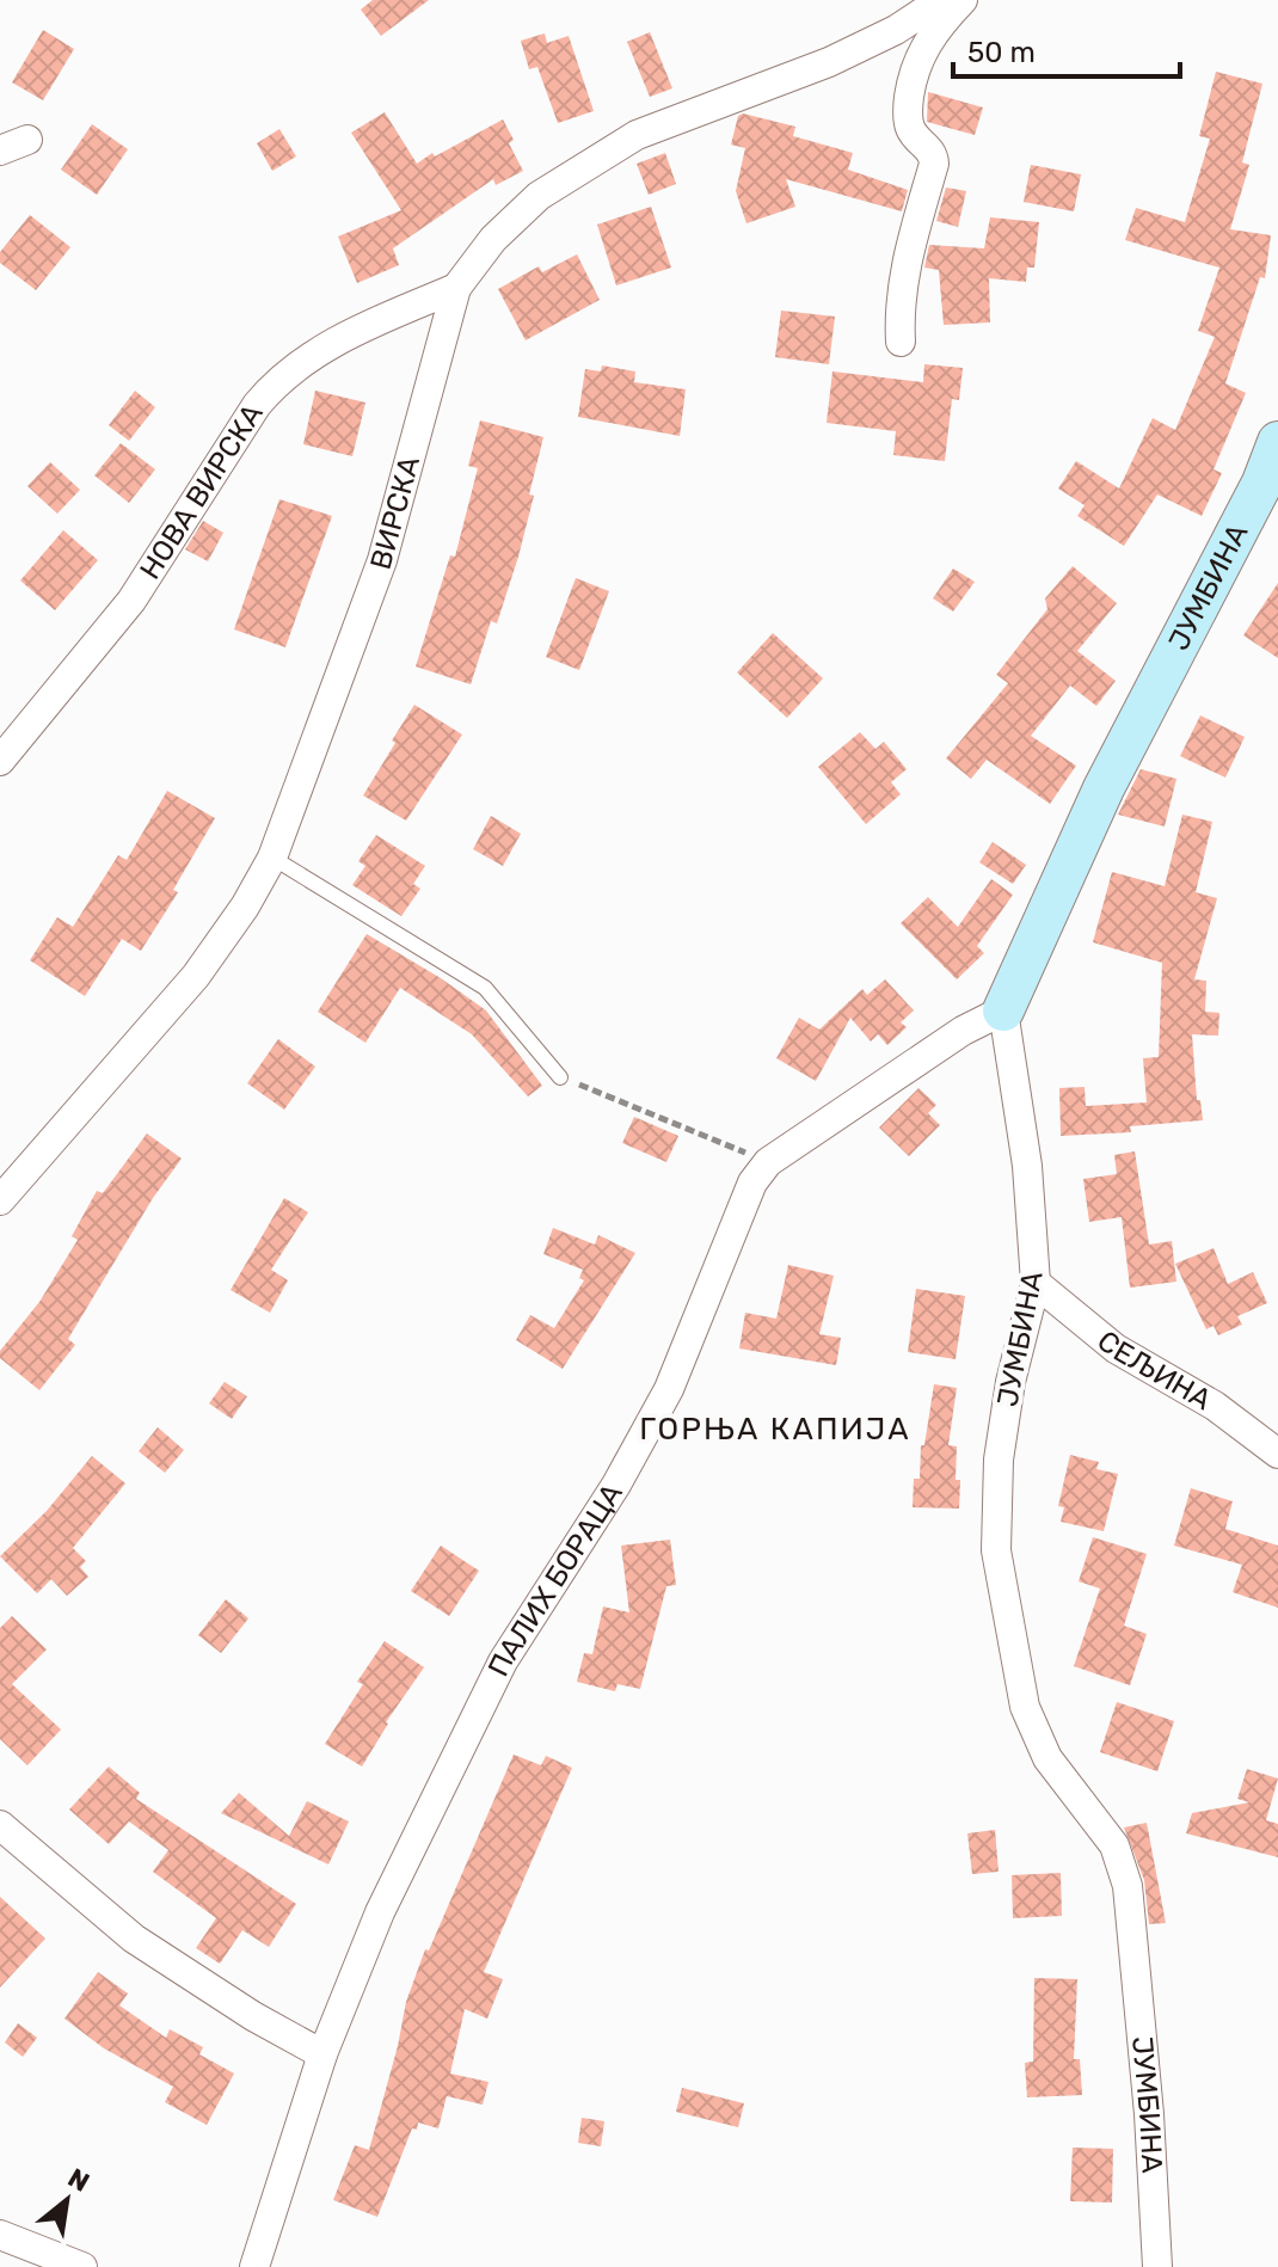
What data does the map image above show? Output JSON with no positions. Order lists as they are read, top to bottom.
{
  "streets": {
    "street": [
      "НОВА ВИРСКА",
      "ВИРСКА",
      "ЈУМБИНА",
      "СЕЉИНА",
      "ПАЛИХ БОРАЦА"
    ]
  },
  "crossings": [
    ["НОВА ВИРСКА", "ВИРСКА"],
    ["ЈУМБИНА", "СЕЉИНА"],
    ["ЈУМБИНА", "ПАЛИХ БОРАЦА"]
  ],
  "districts": ["ГОРЊА КАПИЈА"],
  "scale_bar": "50 m",
  "north": "top right"
}
